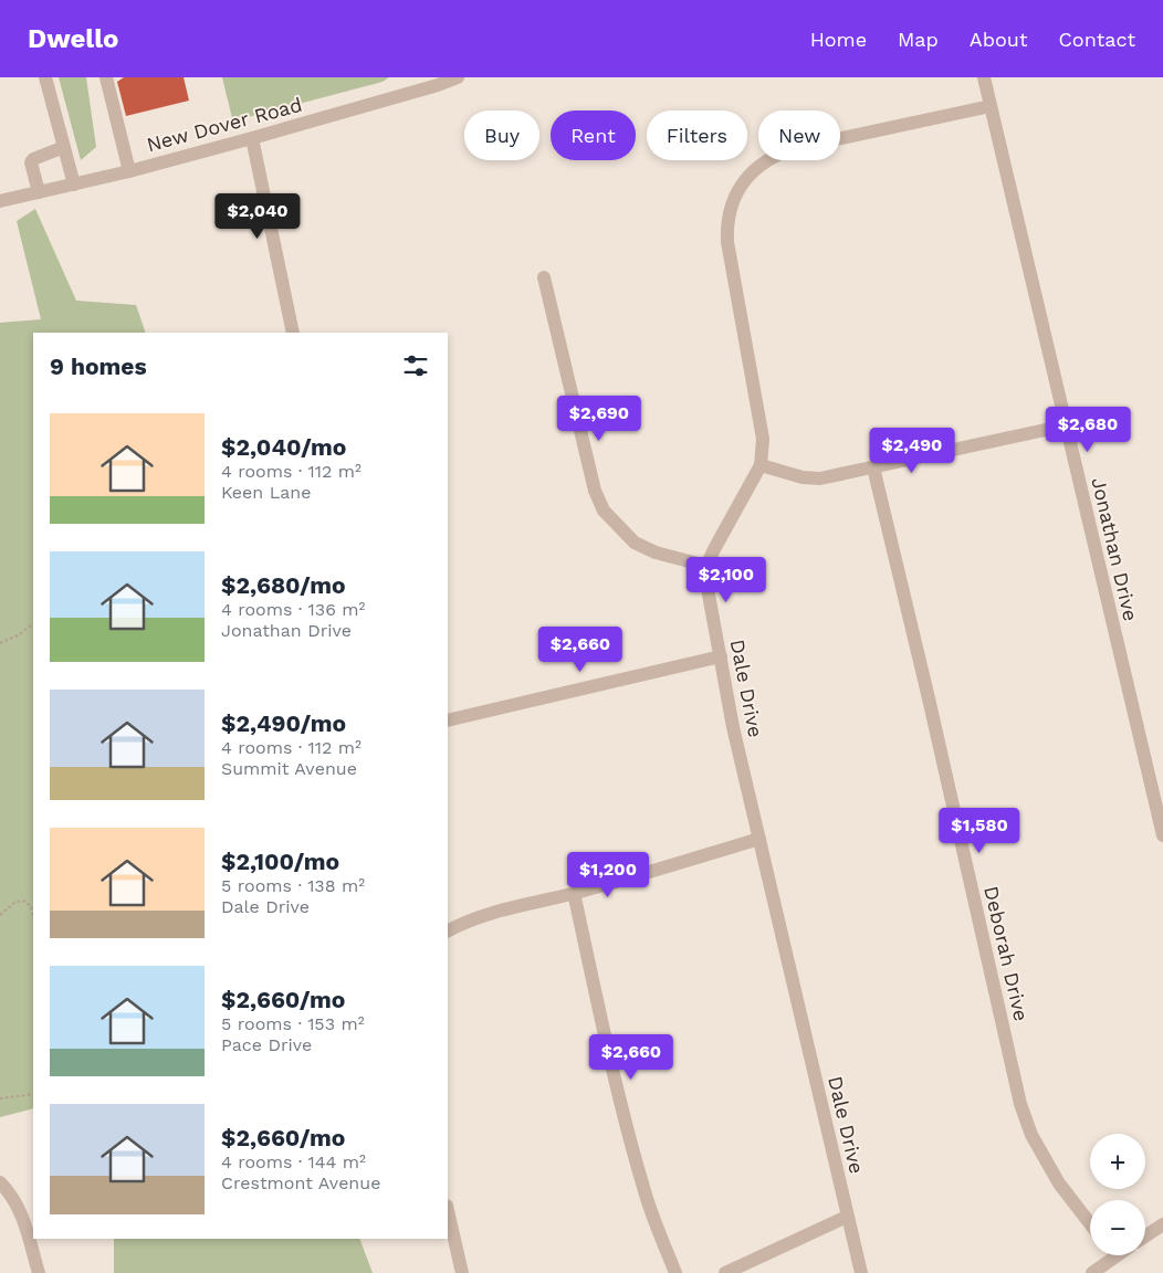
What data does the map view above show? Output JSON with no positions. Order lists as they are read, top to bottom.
{
  "streets": {
    "street": [
      "New Dover Road",
      "Jonathan Drive",
      "Dale Drive",
      "Deborah Drive"
    ]
  },
  "page": {
    "header": "Dwello",
    "nav": [
      "Home",
      "Map",
      "About",
      "Contact"
    ],
    "chip": [
      "Buy",
      "Rent",
      "Filters",
      "New"
    ],
    "price": [
      "$2,040",
      "$2,690",
      "$2,680",
      "$2,490",
      "$2,100",
      "$2,660",
      "$1,580",
      "$1,200",
      "$2,660"
    ],
    "heading": "9 homes",
    "list": [
      {
        "name": "$2,040/mo",
        "note": "4 rooms · 112 m² · Keen Lane"
      },
      {
        "name": "$2,680/mo",
        "note": "4 rooms · 136 m² · Jonathan Drive"
      },
      {
        "name": "$2,490/mo",
        "note": "4 rooms · 112 m² · Summit Avenue"
      },
      {
        "name": "$2,100/mo",
        "note": "5 rooms · 138 m² · Dale Drive"
      },
      {
        "name": "$2,660/mo",
        "note": "5 rooms · 153 m² · Pace Drive"
      },
      {
        "name": "$2,660/mo",
        "note": "4 rooms · 144 m² · Crestmont Avenue"
      }
    ],
    "map_buttons": ["+", "−"]
  }
}
